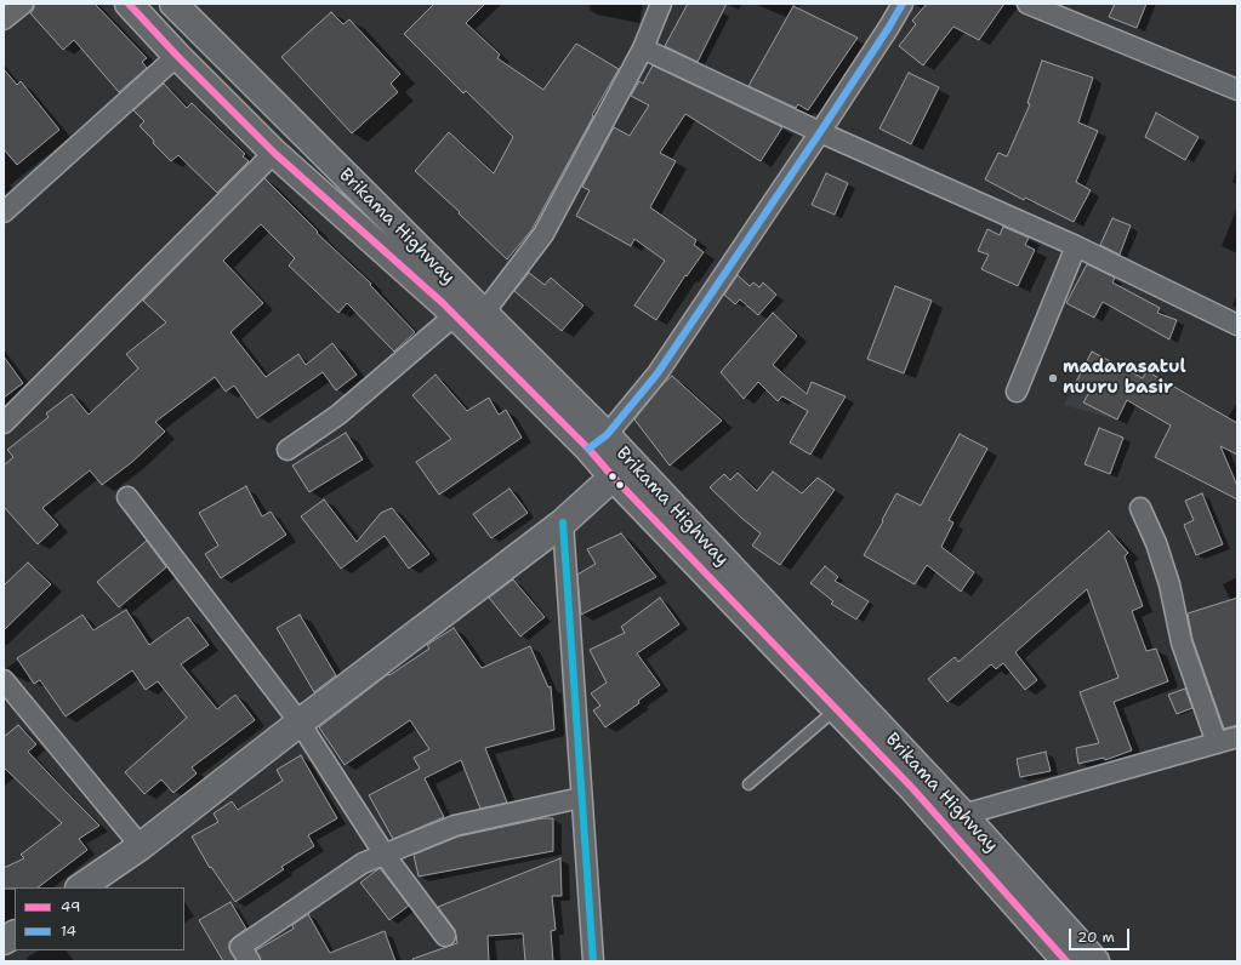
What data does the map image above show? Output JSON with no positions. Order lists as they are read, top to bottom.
{
  "streets": {
    "main road": ["Brikama Highway"]
  },
  "places": ["madarasatul nuuru basir"],
  "lines": ["transit line 49", "transit line 14"],
  "legend": ["49", "14"],
  "scale_bar": "20 m"
}
